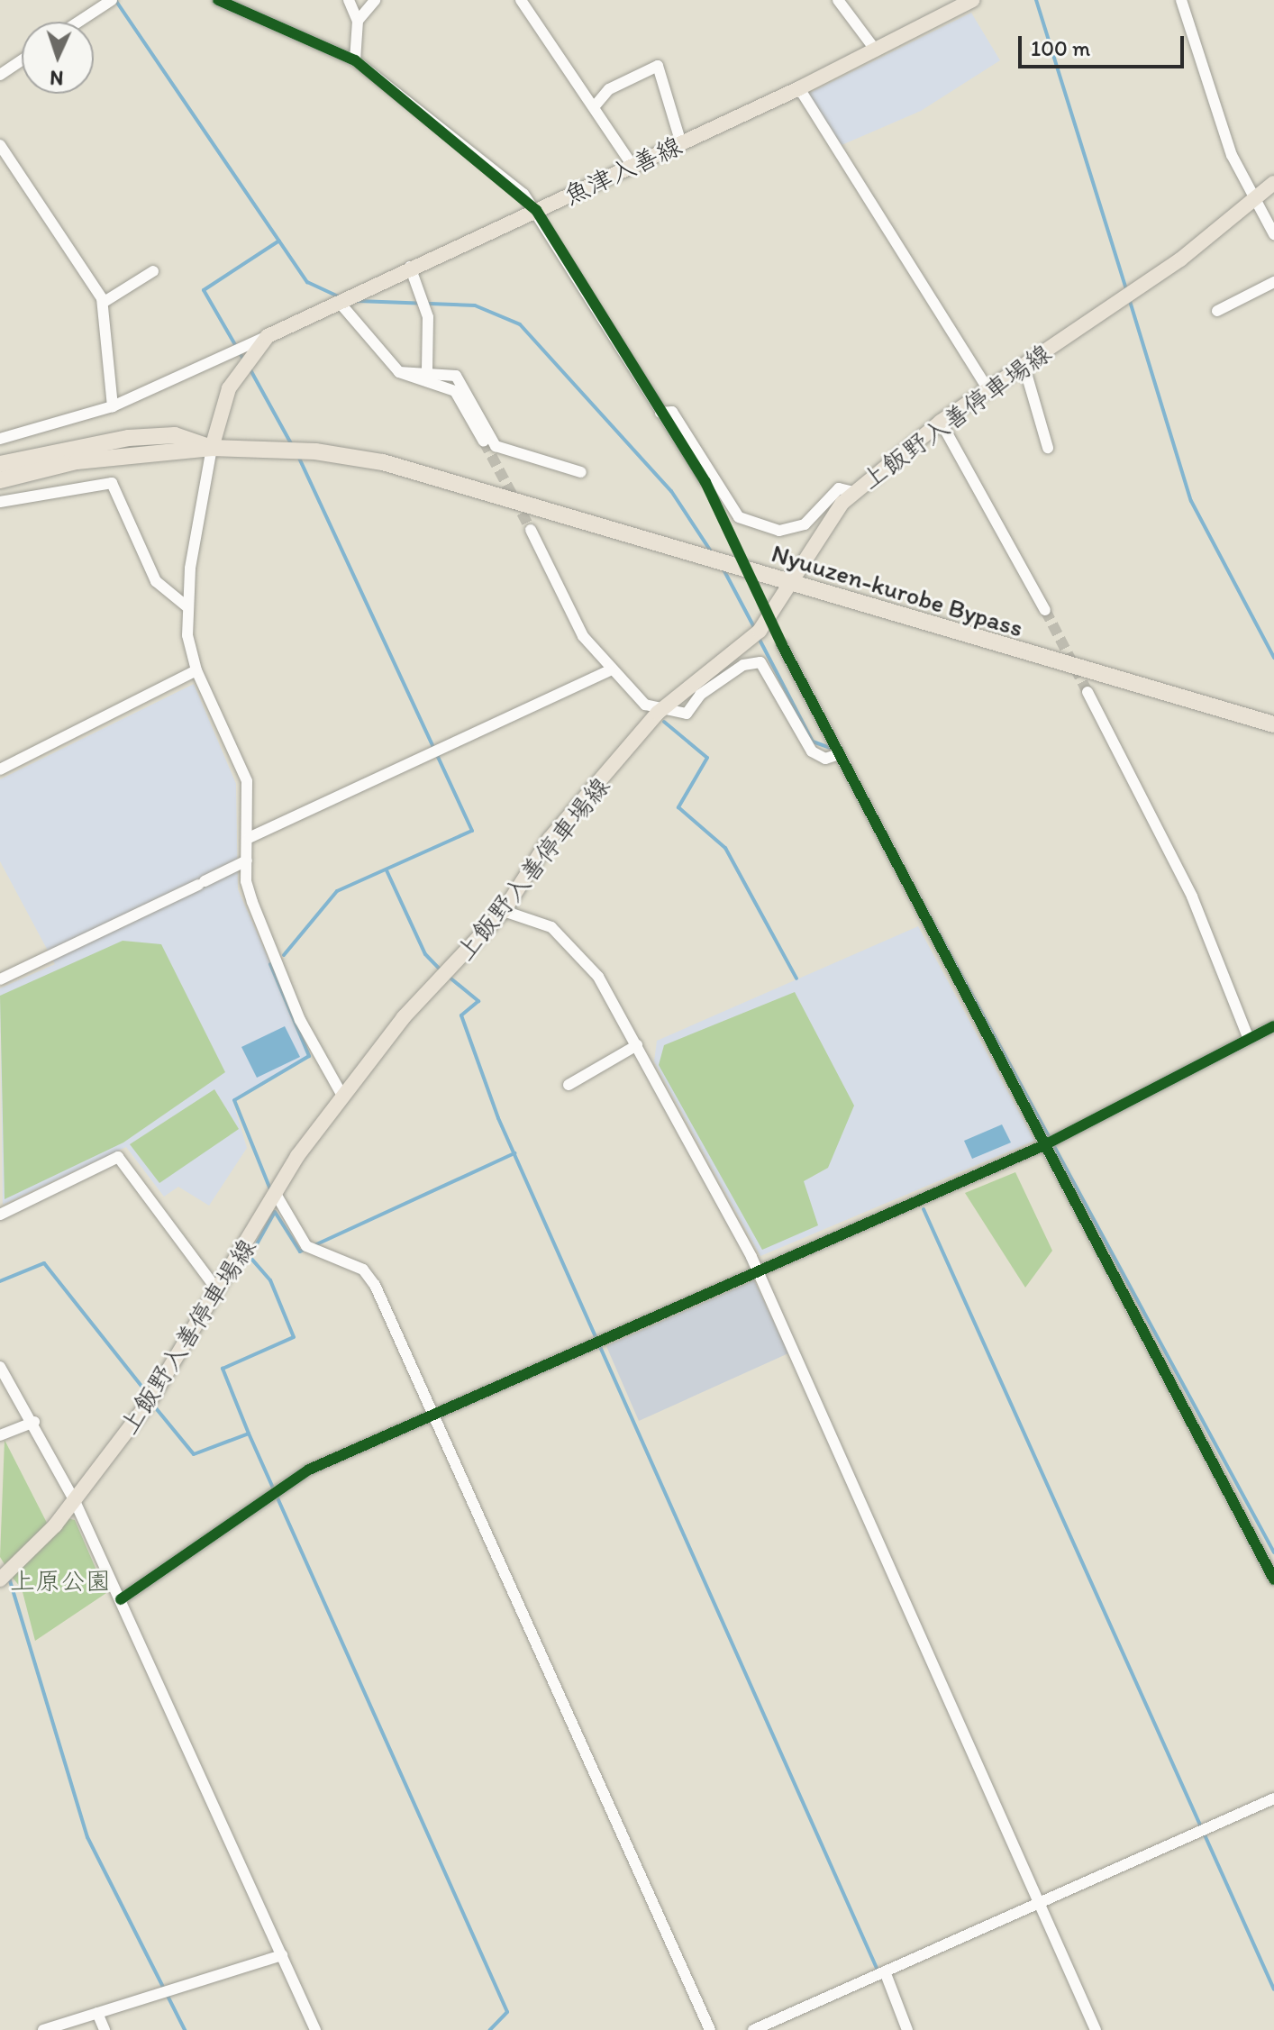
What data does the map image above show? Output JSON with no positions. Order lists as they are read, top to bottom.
{
  "streets": {
    "highway": ["Nyuuzen-kurobe Bypass"],
    "main road": ["魚津入善線", "上飯野入善停車場線"]
  },
  "crossings": [
    ["魚津入善線", "Nyuuzen-kurobe Bypass"],
    ["上飯野入善停車場線", "Nyuuzen-kurobe Bypass"]
  ],
  "parks": ["上原公園"],
  "scale_bar": "100 m",
  "north": "bottom"
}
